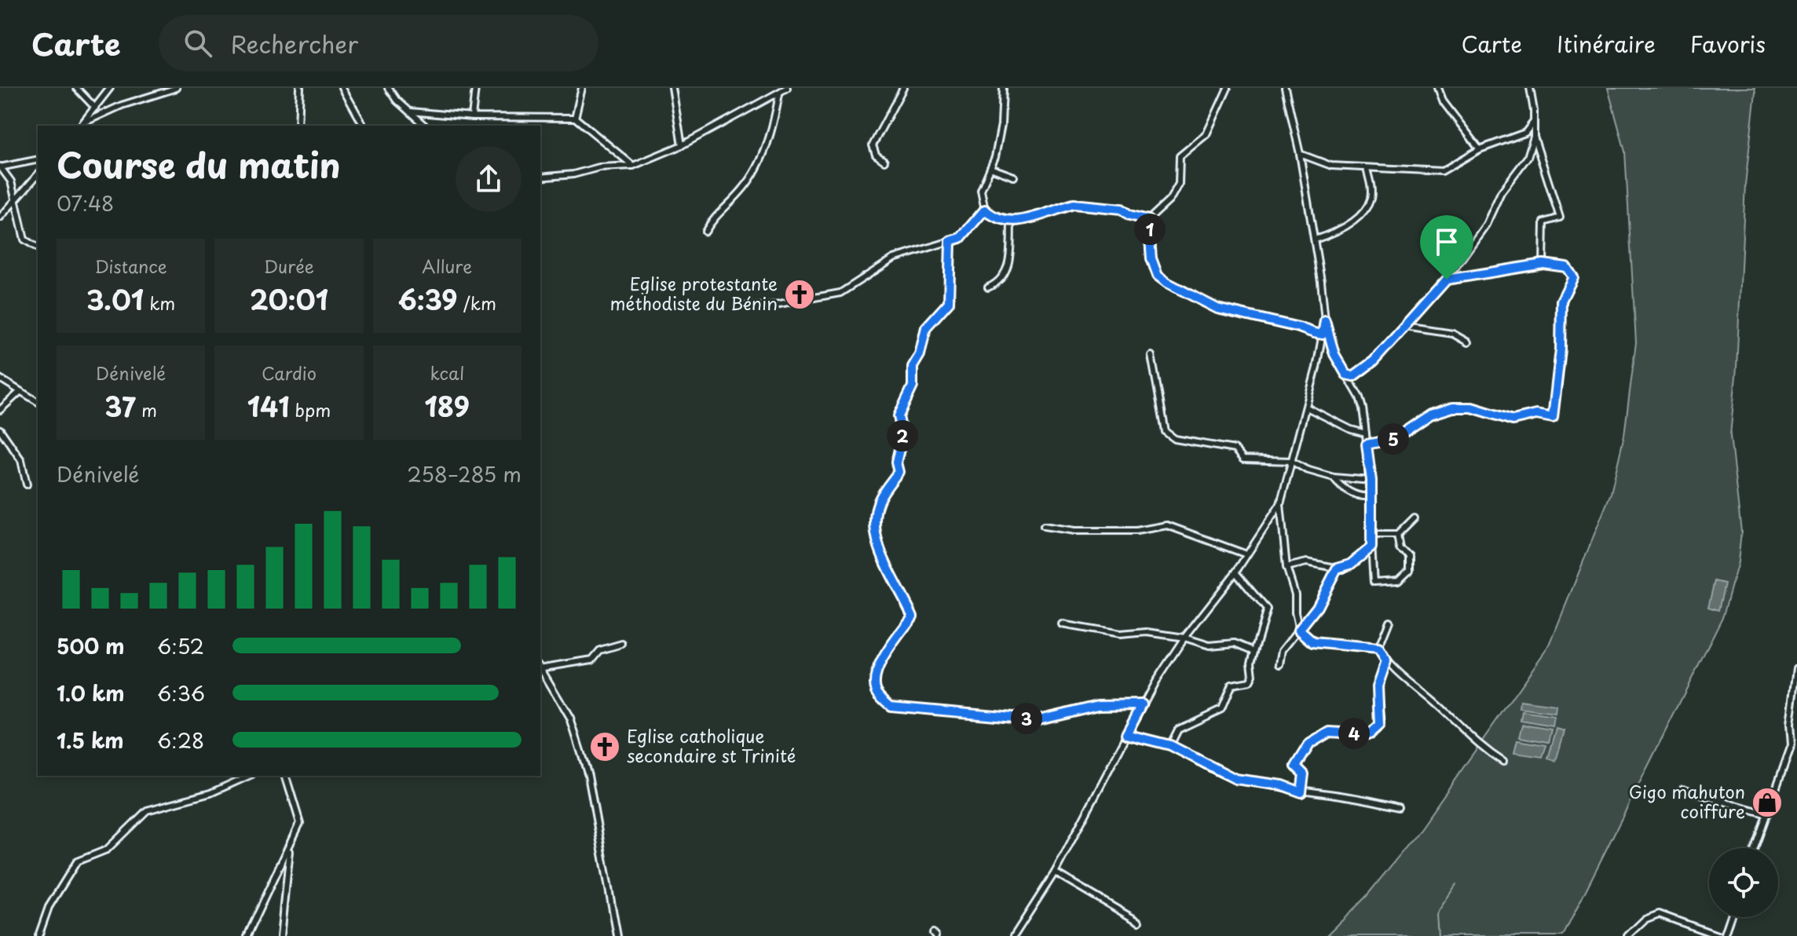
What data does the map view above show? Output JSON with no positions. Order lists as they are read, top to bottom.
{
  "places": {
    "church": ["Eglise protestante méthodiste du Bénin", "Eglise catholique secondaire st Trinité"],
    "shop": ["Gigo mahuton coiffure"]
  },
  "page": {
    "header": "Carte",
    "search": "Rechercher",
    "nav": ["Carte", "Itinéraire", "Favoris"],
    "heading": ["Course du matin", "07:48"],
    "pins": [
      "1",
      "2",
      "5",
      "3",
      "4"
    ],
    "stats": [
      ["Distance", "3.01 km"],
      ["Durée", "20:01"],
      ["Allure", "6:39 /km"],
      ["Dénivelé", "37 m"],
      ["Cardio", "141 bpm"],
      ["kcal", "189"]
    ],
    "chart": ["Dénivelé", "258–285 m"],
    "list": [
      {
        "name": "500 m",
        "note": "6:52"
      },
      {
        "name": "1.0 km",
        "note": "6:36"
      },
      {
        "name": "1.5 km",
        "note": "6:28"
      }
    ]
  }
}
